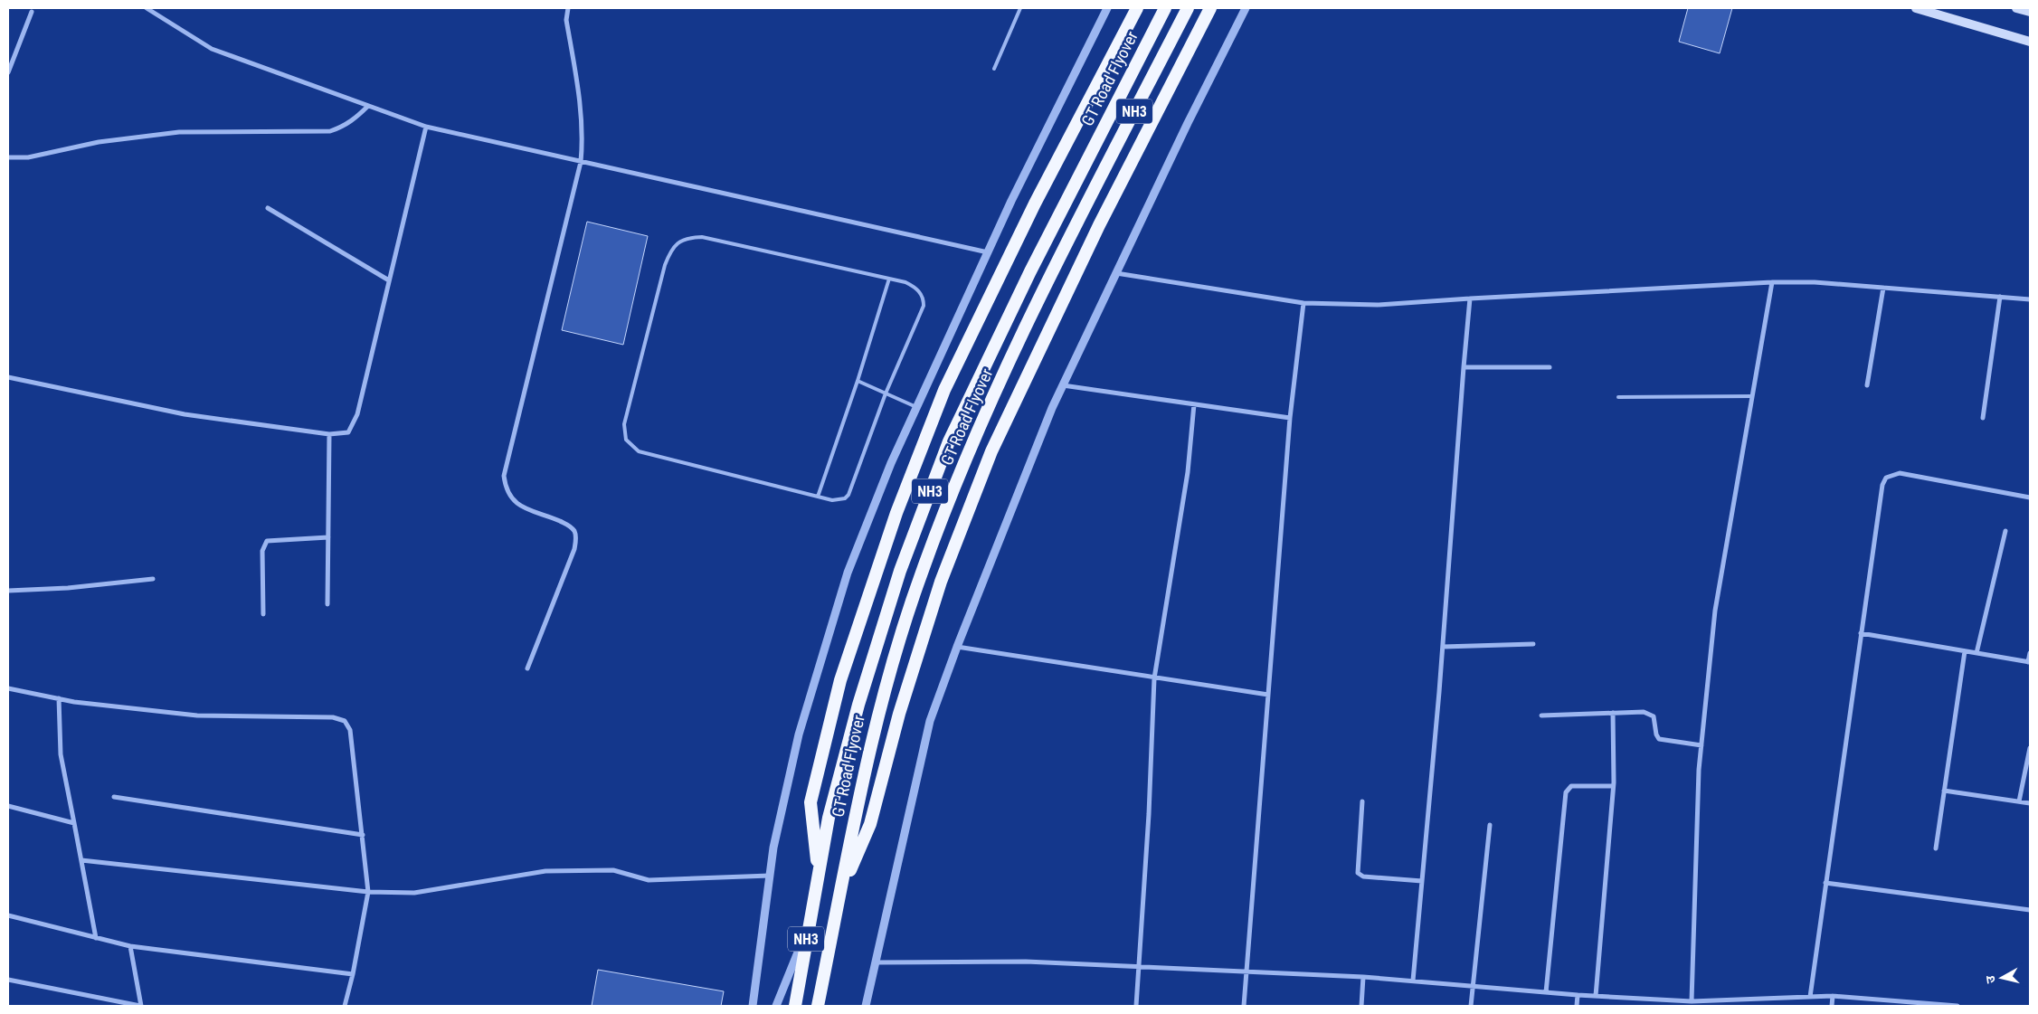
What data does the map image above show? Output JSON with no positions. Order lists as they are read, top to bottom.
{
  "streets": {
    "highway": ["GT Road Flyover", "NH3"]
  },
  "crossings": [
    ["GT Road Flyover", "NH3"]
  ],
  "north": "left"
}
